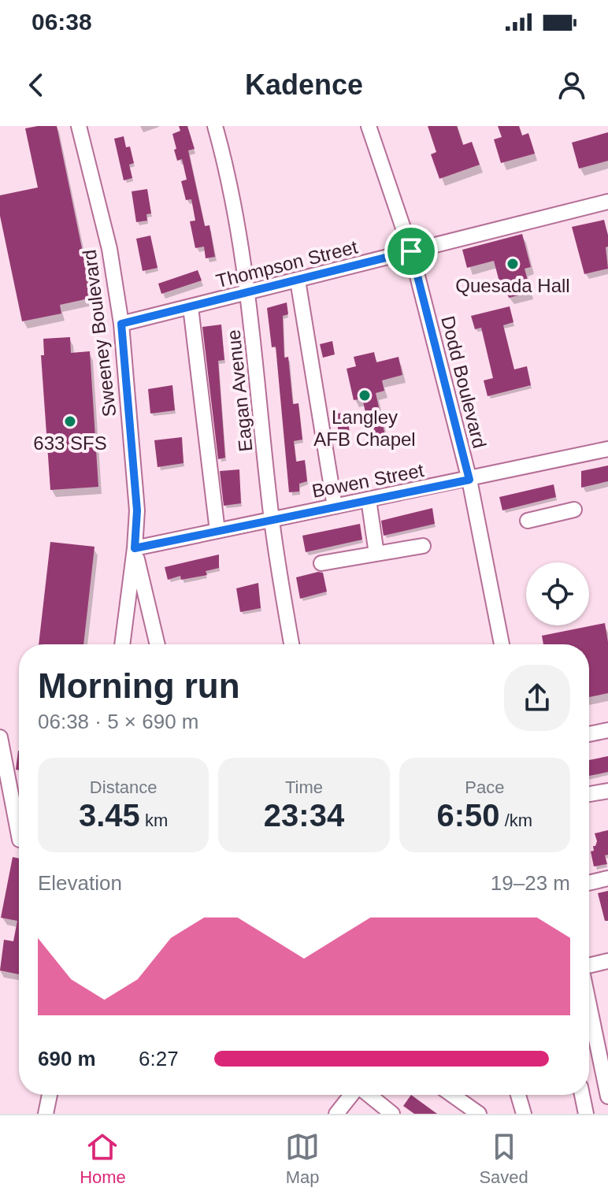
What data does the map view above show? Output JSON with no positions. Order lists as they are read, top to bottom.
{
  "streets": {
    "street": [
      "Thompson Street",
      "Sweeney Boulevard",
      "Dodd Boulevard",
      "Eagan Avenue",
      "Bowen Street"
    ]
  },
  "crossings": [
    ["Thompson Street", "Sweeney Boulevard"],
    ["Thompson Street", "Dodd Boulevard"],
    ["Thompson Street", "Eagan Avenue"],
    ["Sweeney Boulevard", "Bowen Street"],
    ["Dodd Boulevard", "Bowen Street"],
    ["Eagan Avenue", "Bowen Street"]
  ],
  "places": ["Quesada Hall", "Langley AFB Chapel", "633 SFS"],
  "page": {
    "status": "06:38",
    "header": "Kadence",
    "heading": ["Morning run", "06:38 · 5 × 690 m"],
    "stats": [
      ["Distance", "3.45 km"],
      ["Time", "23:34"],
      ["Pace", "6:50 /km"]
    ],
    "chart": ["Elevation", "19–23 m"],
    "list": [
      {
        "name": "690 m",
        "note": "6:27"
      }
    ],
    "tabs": ["Home", "Map", "Saved"]
  }
}
